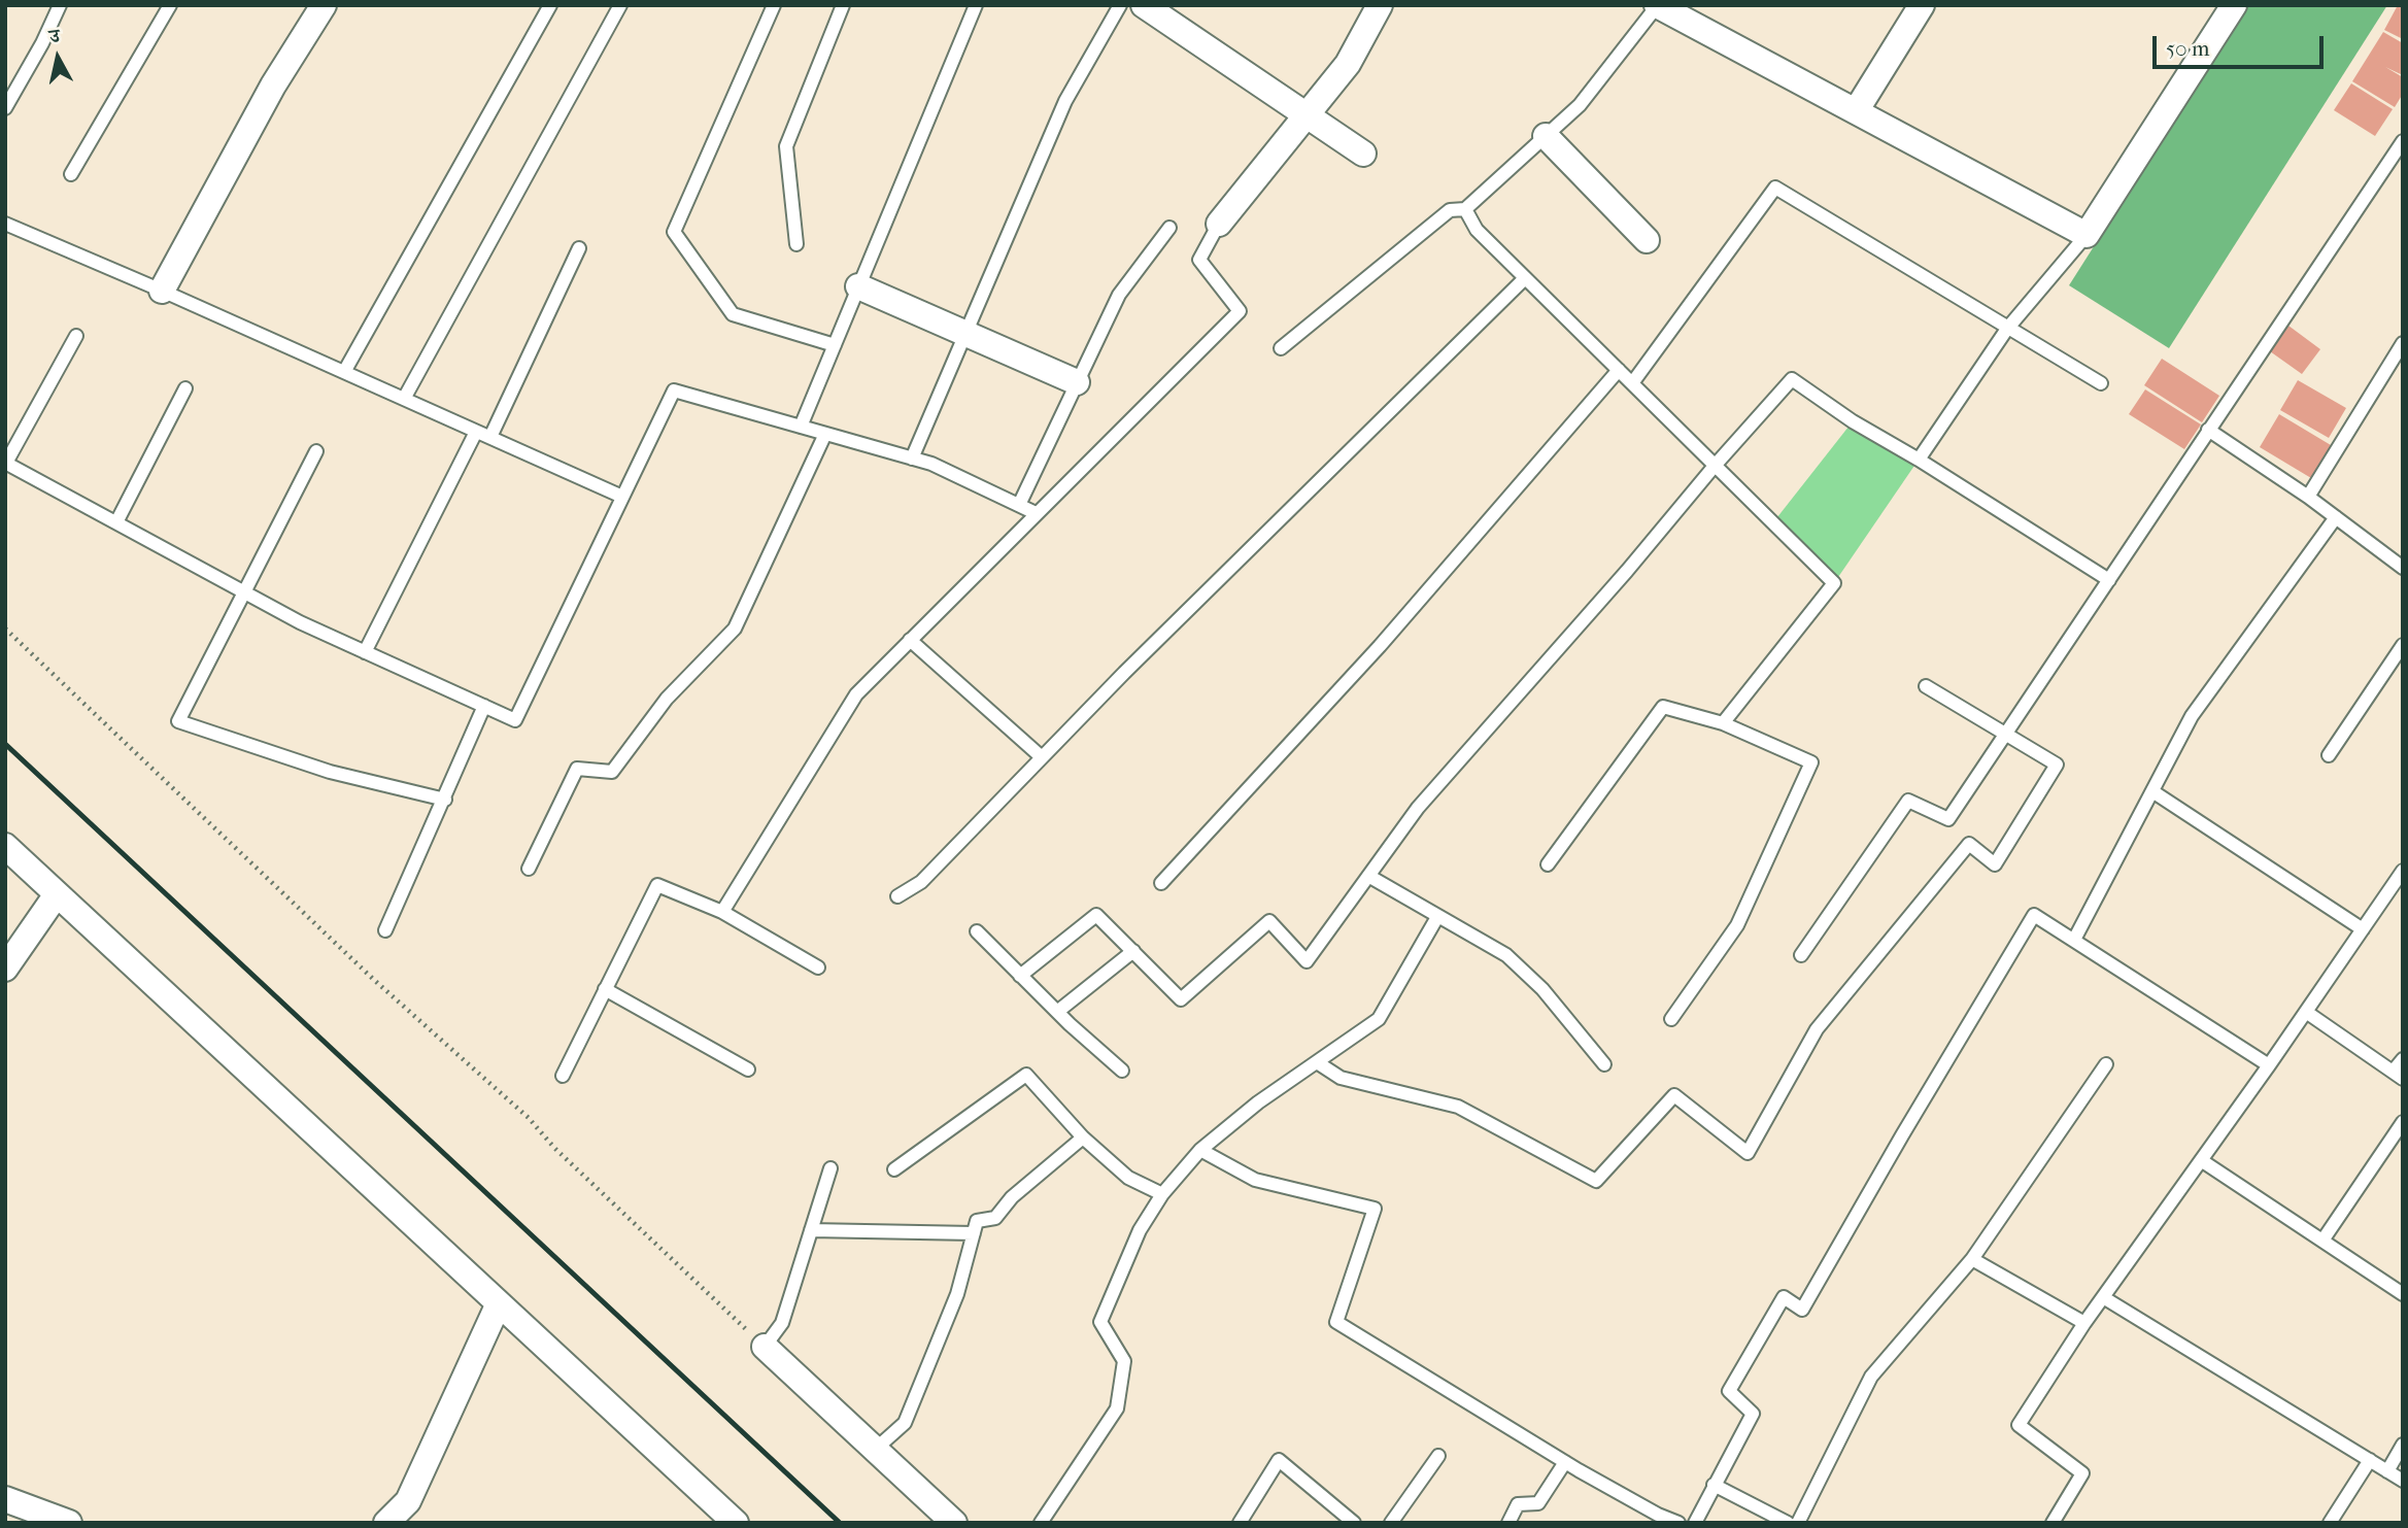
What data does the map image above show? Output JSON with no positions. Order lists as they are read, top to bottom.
{
  "scale_bar": "50 m",
  "north": "top"
}
